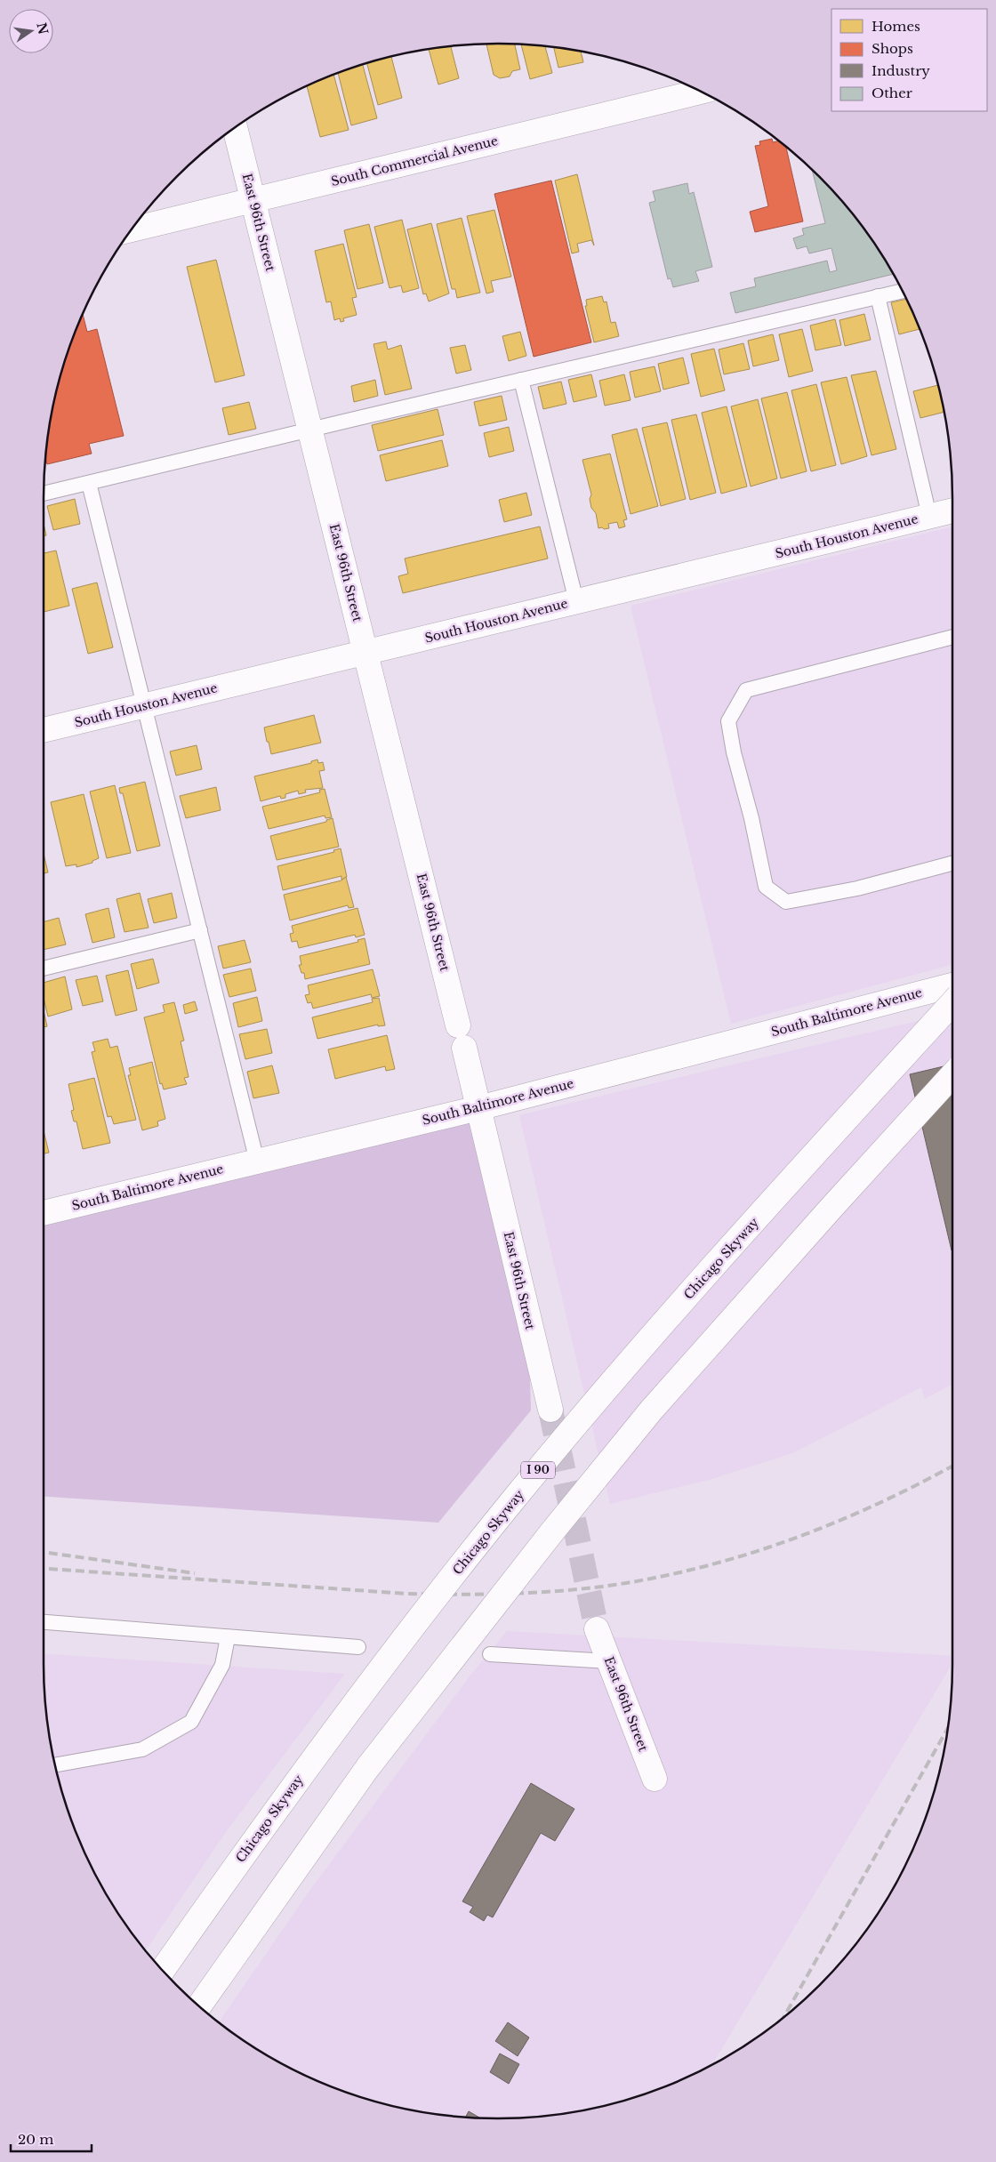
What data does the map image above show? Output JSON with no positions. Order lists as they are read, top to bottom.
{
  "streets": {
    "main road": [
      "South Commercial Avenue",
      "East 96th Street",
      "South Houston Avenue",
      "South Baltimore Avenue",
      "Chicago Skyway",
      "I 90"
    ]
  },
  "crossings": [
    ["South Commercial Avenue", "East 96th Street"],
    ["East 96th Street", "South Houston Avenue"],
    ["East 96th Street", "South Baltimore Avenue"]
  ],
  "legend": [
    "Homes",
    "Shops",
    "Industry",
    "Other"
  ],
  "scale_bar": "20 m",
  "north": "right"
}
